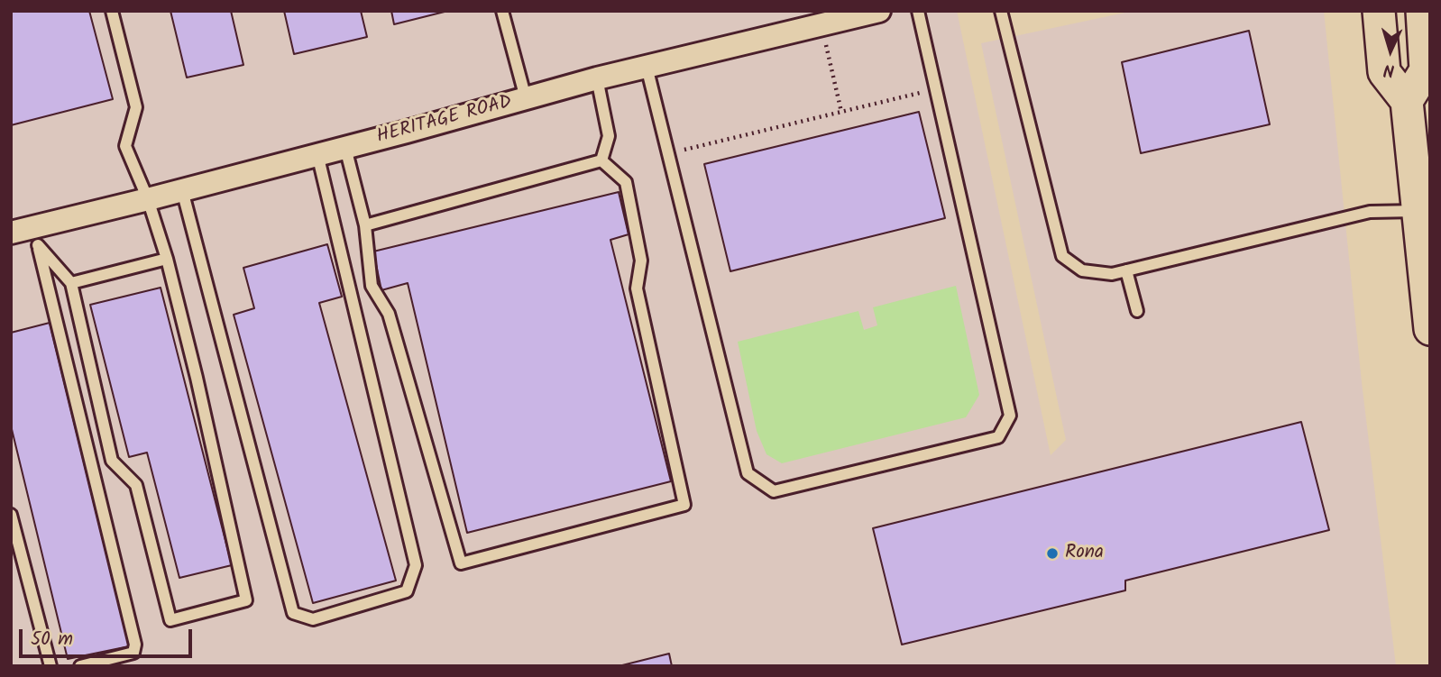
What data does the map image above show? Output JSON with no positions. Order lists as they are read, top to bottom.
{
  "streets": {
    "street": ["HERITAGE ROAD"]
  },
  "places": ["Rona"],
  "scale_bar": "50 m",
  "north": "bottom"
}
